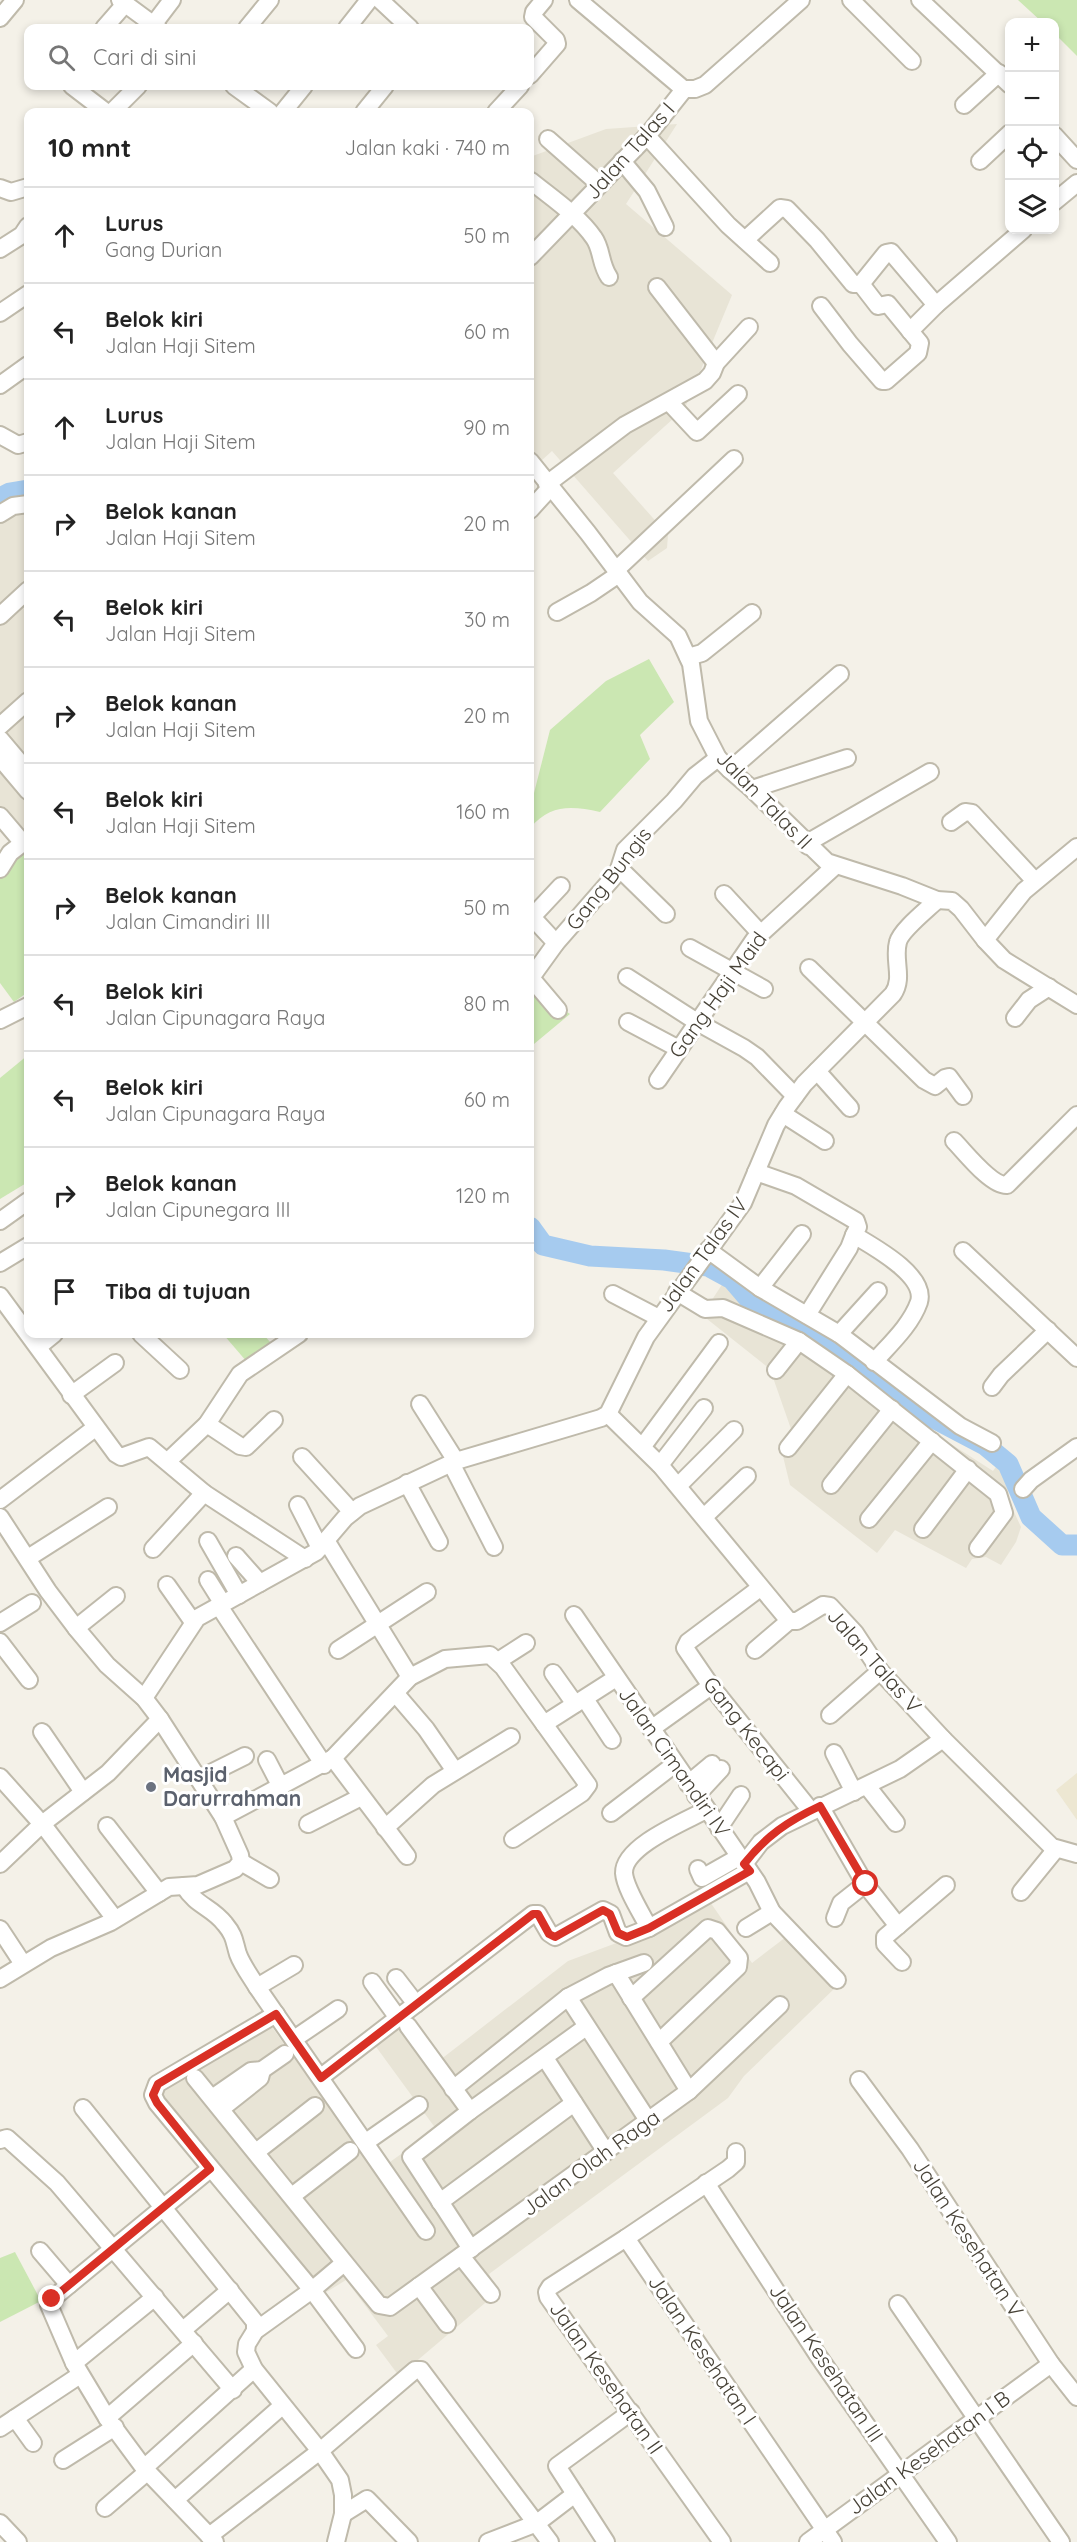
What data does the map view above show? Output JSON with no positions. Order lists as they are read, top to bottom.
{
  "streets": {
    "street": [
      "Jalan Talas I",
      "Jalan Talas II",
      "Gang Bungis",
      "Gang Haji Maid",
      "Jalan Talas IV",
      "Jalan Talas V",
      "Gang Kecapi",
      "Jalan Cimandiri IV",
      "Jalan Olah Raga",
      "Jalan Kesehatan V",
      "Jalan Kesehatan I",
      "Jalan Kesehatan III",
      "Jalan Kesehatan II",
      "Jalan Kesehatan I B"
    ]
  },
  "crossings": [
    ["Jalan Talas II", "Gang Bungis"],
    ["Jalan Talas II", "Gang Haji Maid"],
    ["Jalan Talas II", "Jalan Talas IV"],
    ["Jalan Kesehatan V", "Jalan Kesehatan I B"],
    ["Jalan Kesehatan I", "Jalan Kesehatan II"],
    ["Jalan Kesehatan I", "Jalan Kesehatan I B"],
    ["Jalan Kesehatan III", "Jalan Kesehatan I B"]
  ],
  "places": ["Masjid Darurrahman"],
  "page": {
    "map_buttons": ["+", "−"],
    "search": "Cari di sini",
    "heading": ["10 mnt", "Jalan kaki · 740 m"],
    "list": [
      ["Lurus", "Gang Durian", "50 m"],
      ["Belok kiri", "Jalan Haji Sitem", "60 m"],
      ["Lurus", "Jalan Haji Sitem", "90 m"],
      ["Belok kanan", "Jalan Haji Sitem", "20 m"],
      ["Belok kiri", "Jalan Haji Sitem", "30 m"],
      ["Belok kanan", "Jalan Haji Sitem", "20 m"],
      ["Belok kiri", "Jalan Haji Sitem", "160 m"],
      ["Belok kanan", "Jalan Cimandiri III", "50 m"],
      ["Belok kiri", "Jalan Cipunagara Raya", "80 m"],
      ["Belok kiri", "Jalan Cipunagara Raya", "60 m"],
      ["Belok kanan", "Jalan Cipunegara III", "120 m"],
      "Tiba di tujuan"
    ]
  }
}
